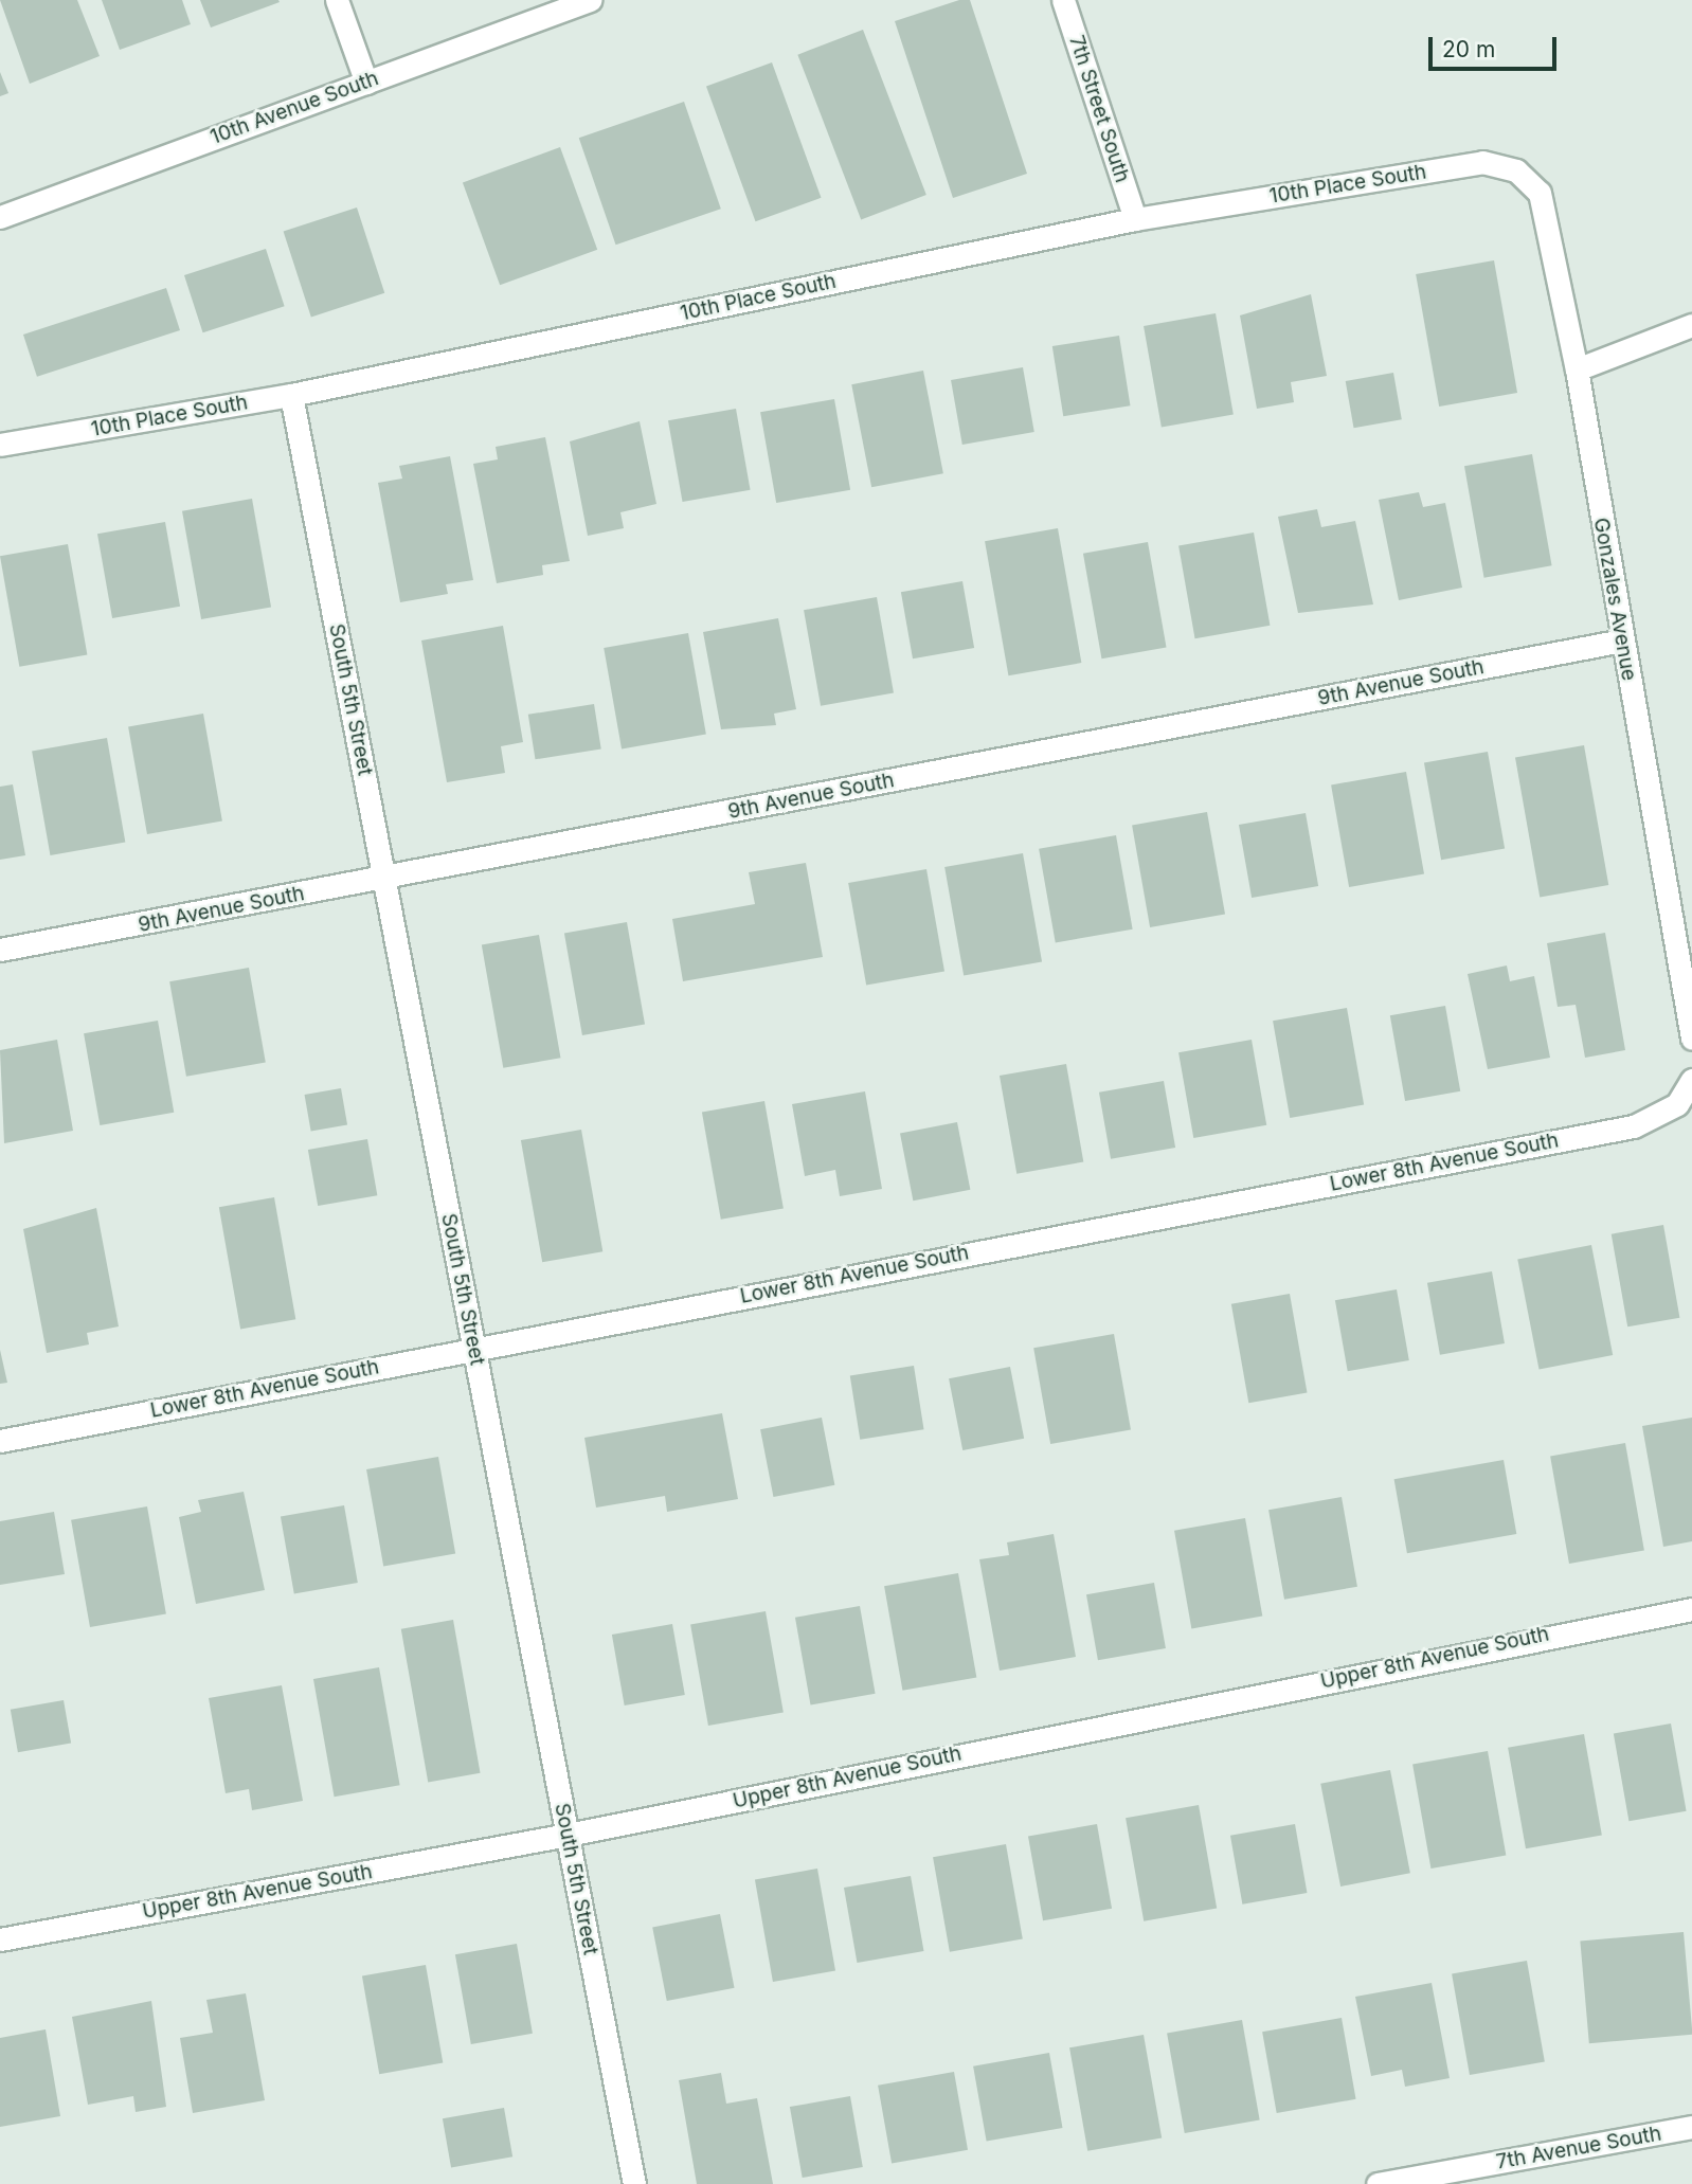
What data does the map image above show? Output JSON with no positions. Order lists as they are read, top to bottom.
{
  "streets": {
    "street": [
      "10th Avenue South",
      "7th Street South",
      "10th Place South",
      "Gonzales Avenue",
      "9th Avenue South",
      "South 5th Street",
      "Lower 8th Avenue South",
      "Upper 8th Avenue South",
      "7th Avenue South"
    ]
  },
  "crossings": [
    ["7th Street South", "10th Place South"],
    ["10th Place South", "Gonzales Avenue"],
    ["10th Place South", "South 5th Street"],
    ["Gonzales Avenue", "9th Avenue South"],
    ["9th Avenue South", "South 5th Street"],
    ["South 5th Street", "Lower 8th Avenue South"],
    ["South 5th Street", "Upper 8th Avenue South"]
  ],
  "scale_bar": "20 m"
}
